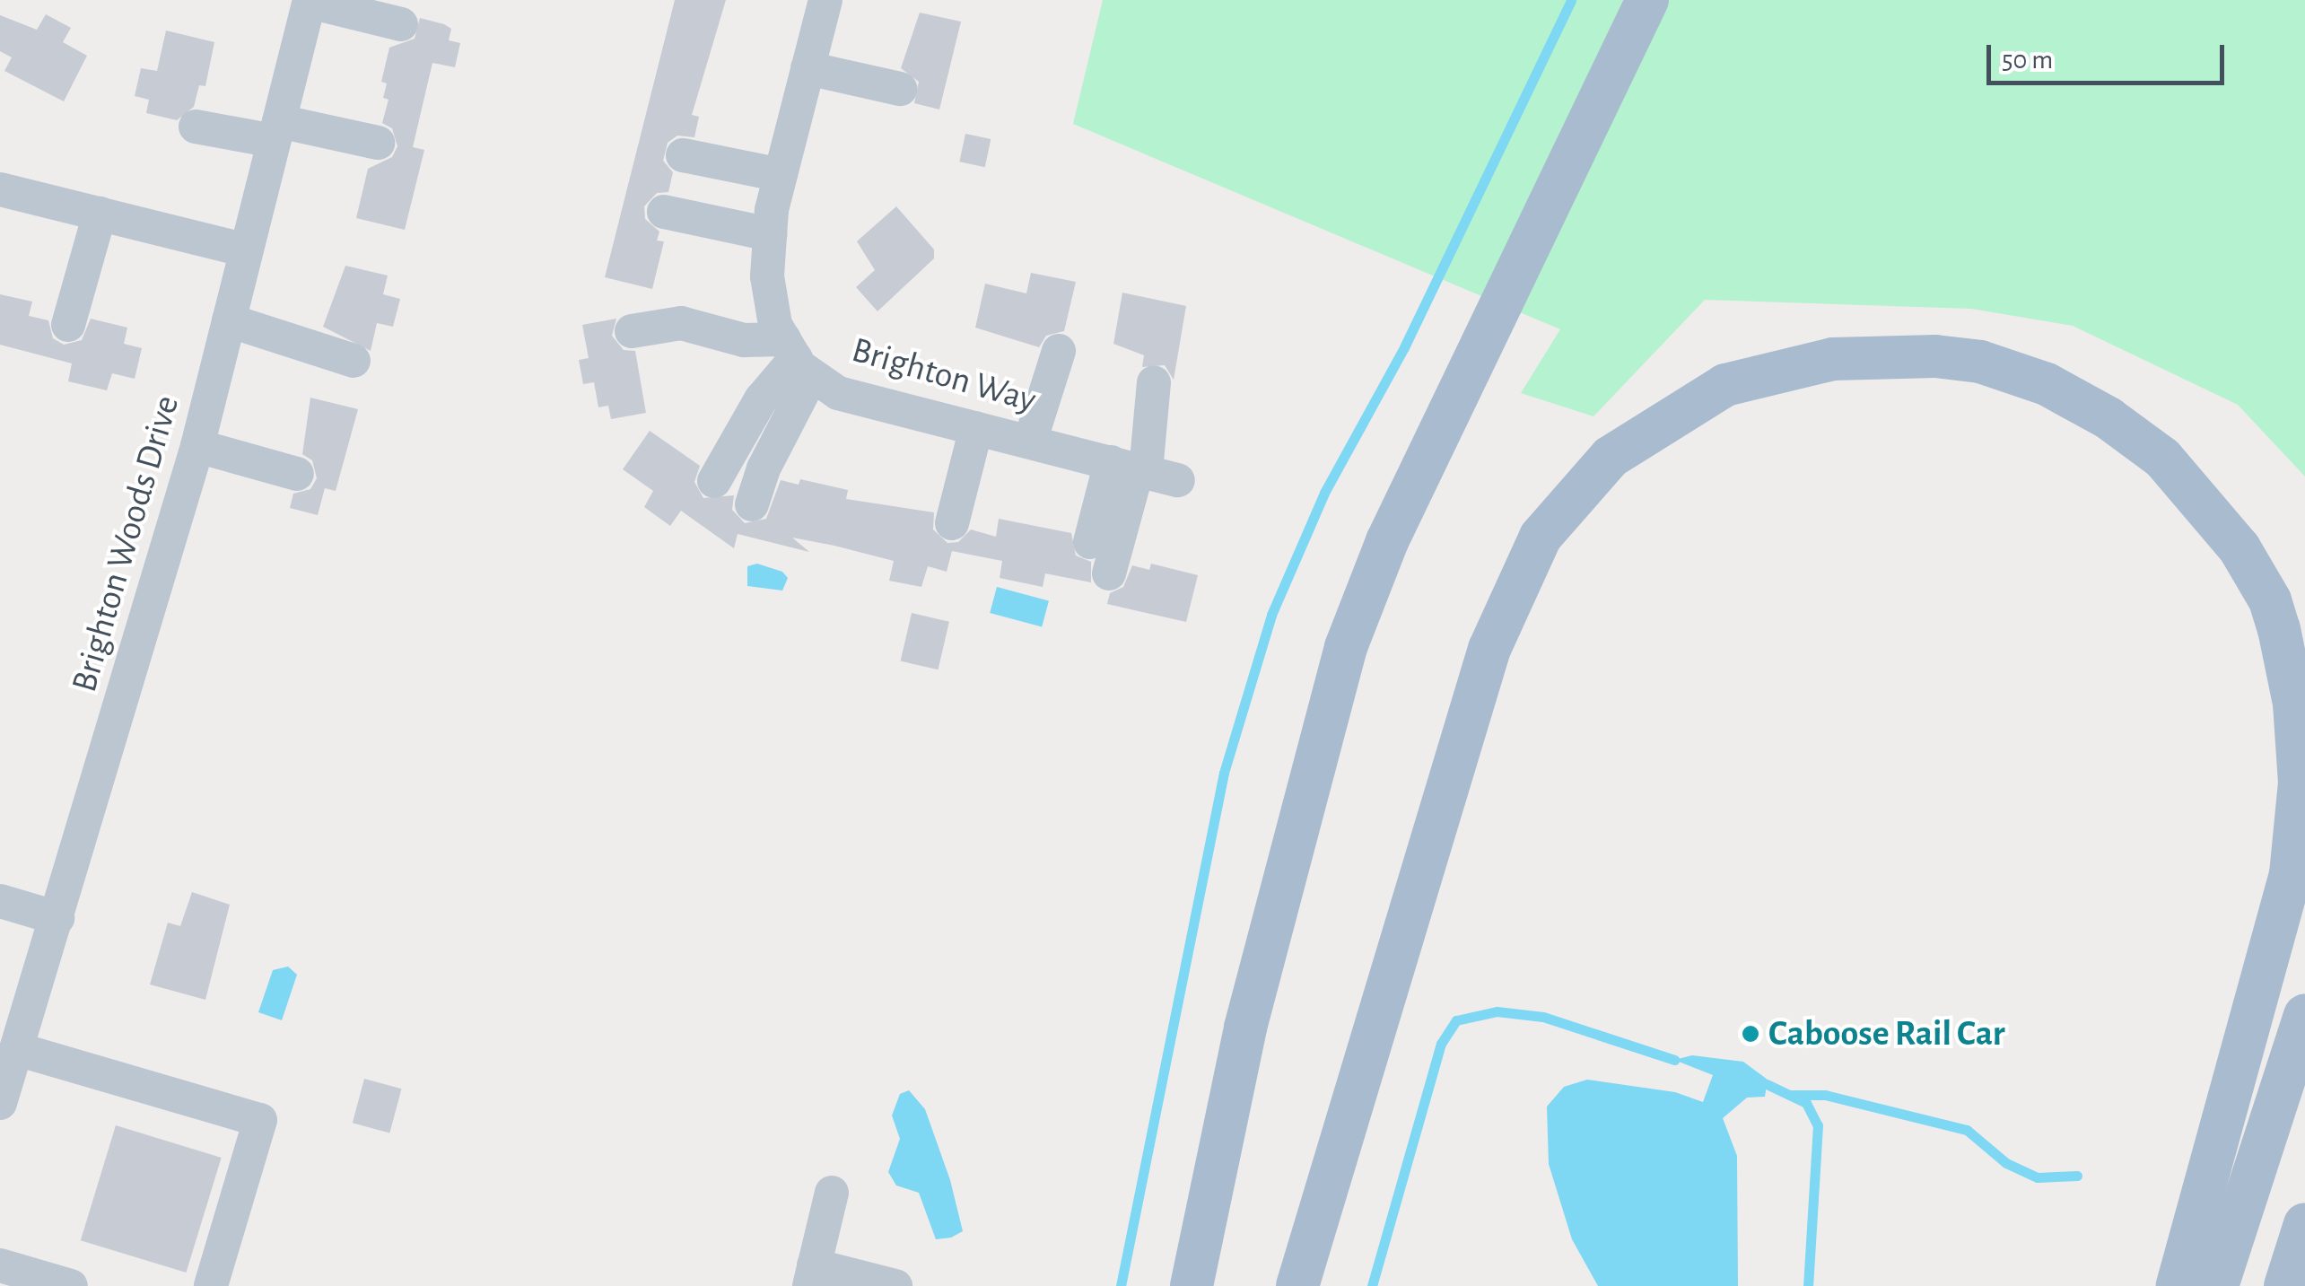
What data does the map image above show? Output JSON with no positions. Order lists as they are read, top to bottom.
{
  "streets": {
    "street": ["Brighton Way", "Brighton Woods Drive"]
  },
  "places": ["Caboose Rail Car"],
  "scale_bar": "50 m"
}
